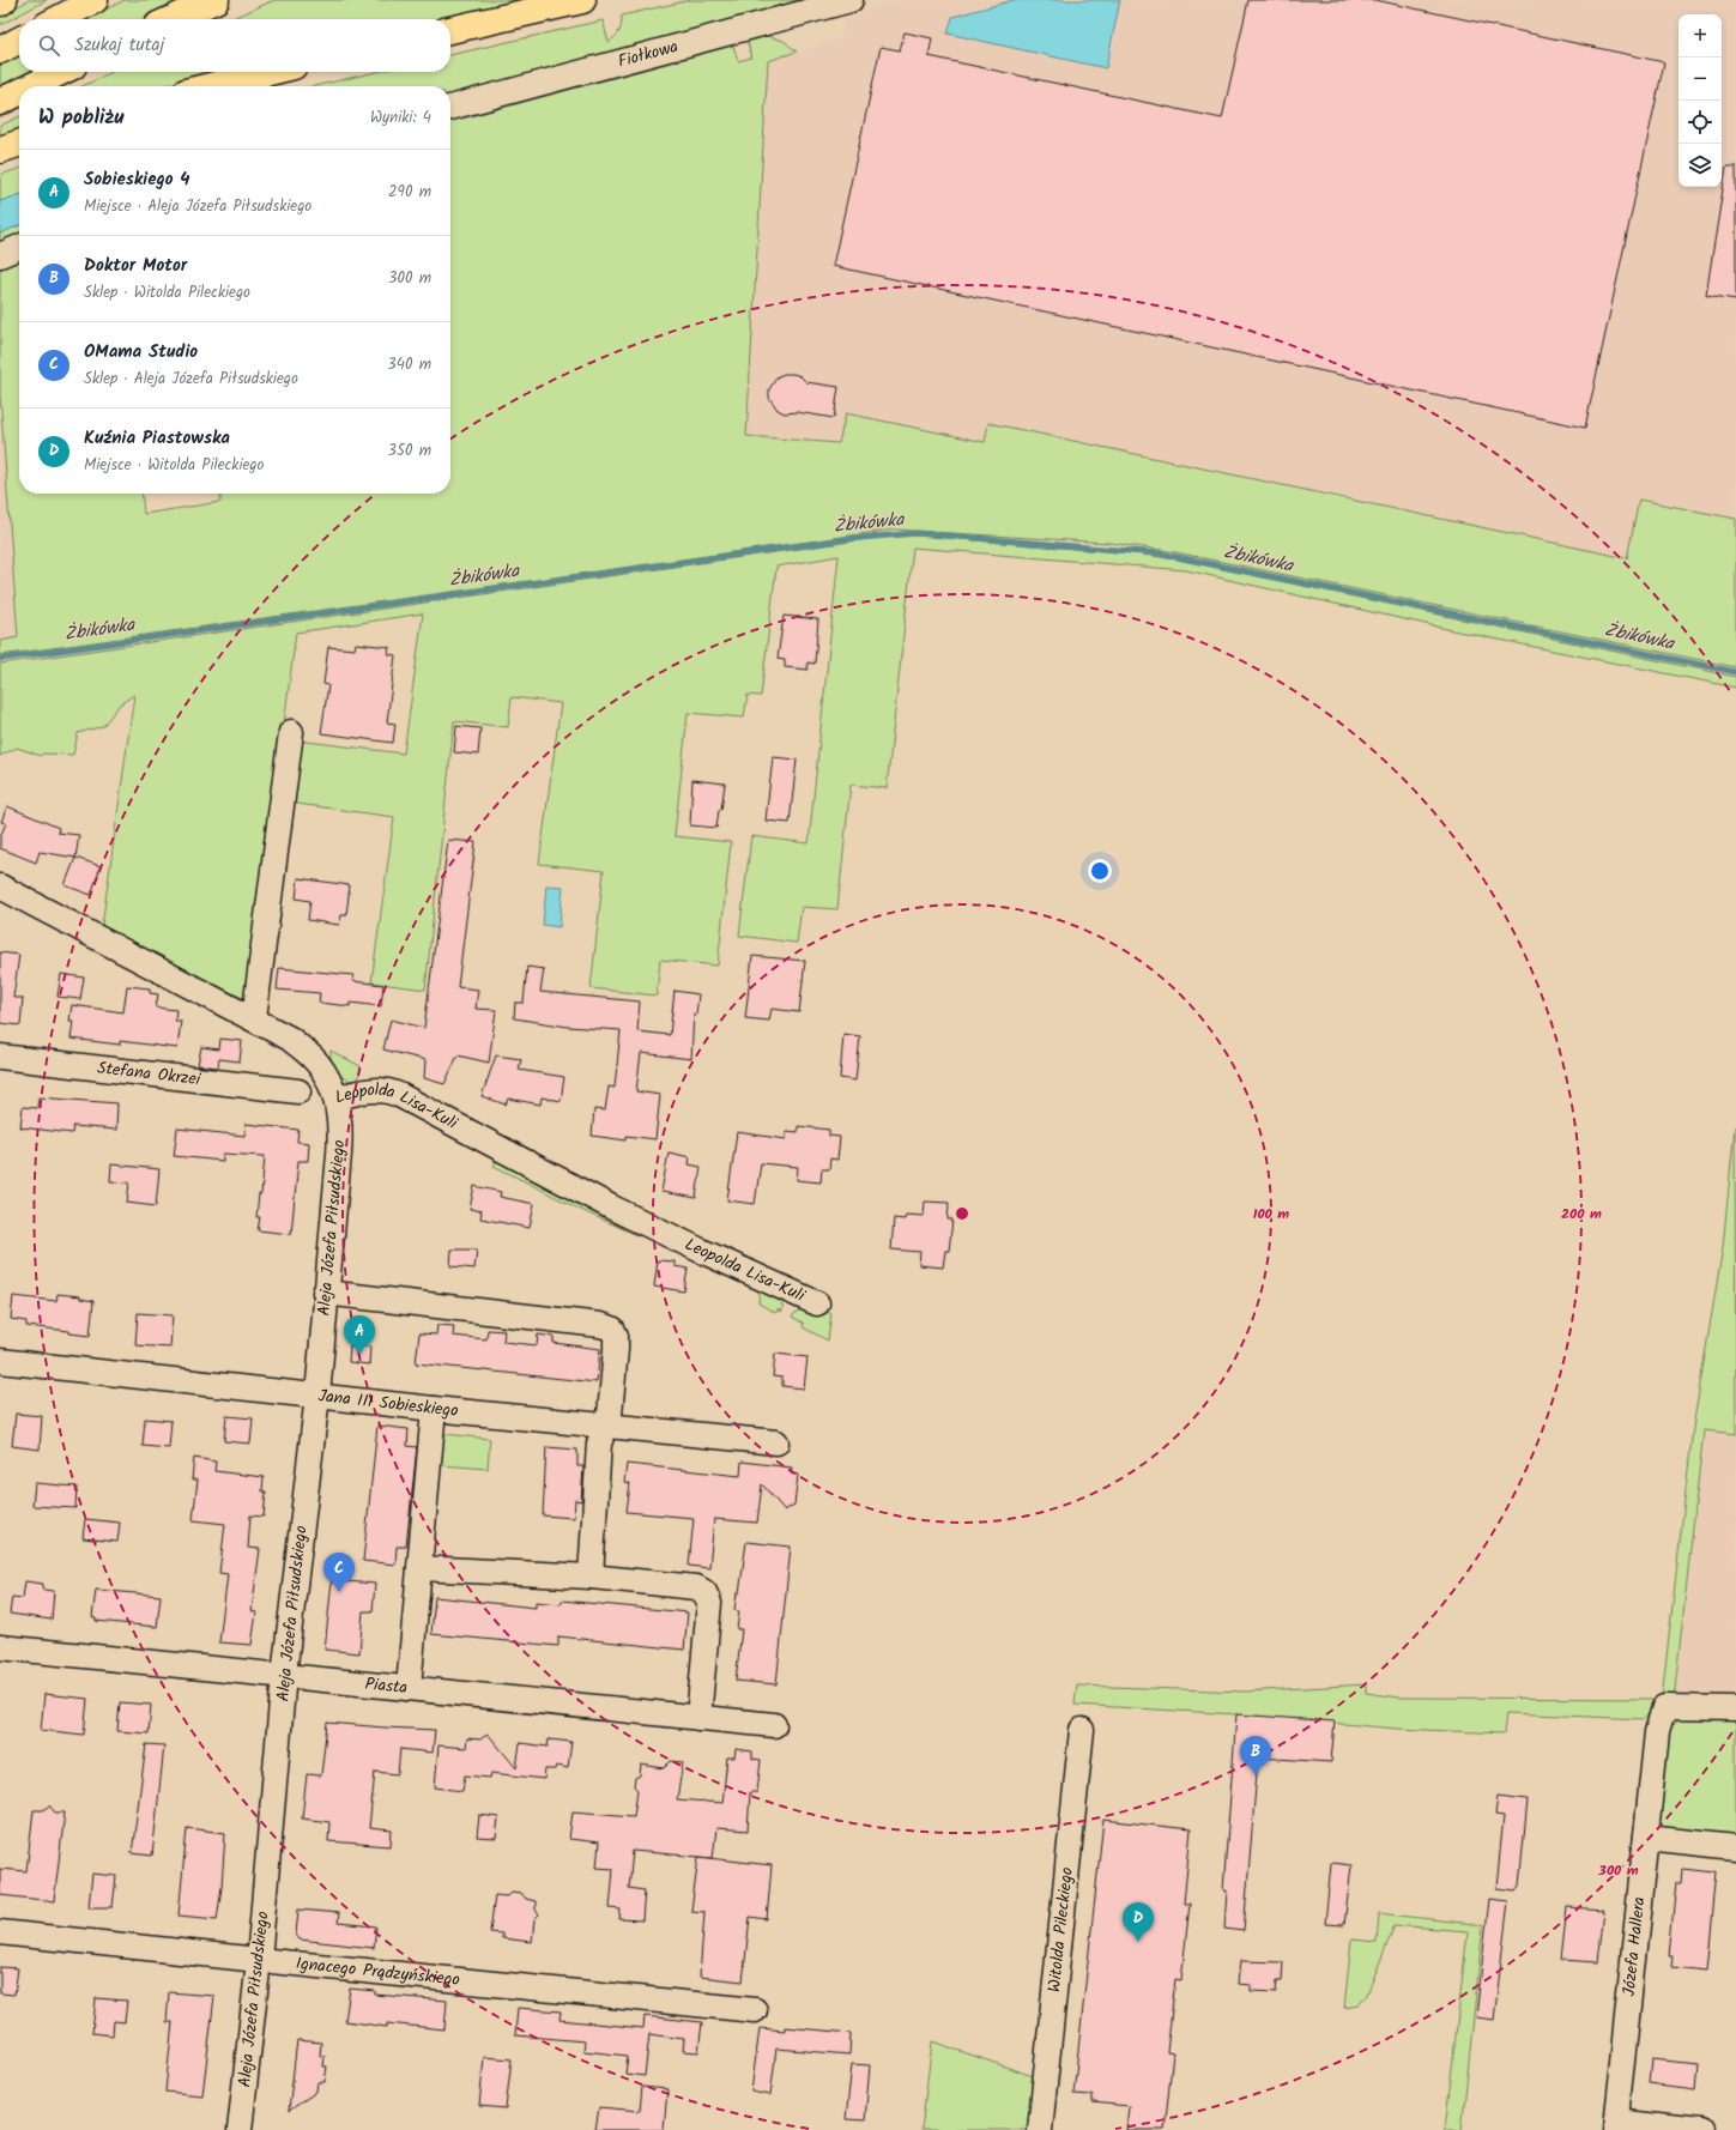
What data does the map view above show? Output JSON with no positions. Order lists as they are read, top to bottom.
{
  "streets": {
    "street": [
      "Fiołkowa",
      "Stefana Okrzei",
      "Leopolda Lisa-Kuli",
      "Aleja Józefa Piłsudskiego",
      "Jana III Sobieskiego",
      "Piasta",
      "Witolda Pileckiego",
      "Józefa Hallera",
      "Ignacego Prądzyńskiego"
    ]
  },
  "crossings": [
    ["Leopolda Lisa-Kuli", "Aleja Józefa Piłsudskiego"],
    ["Aleja Józefa Piłsudskiego", "Jana III Sobieskiego"],
    ["Aleja Józefa Piłsudskiego", "Piasta"],
    ["Aleja Józefa Piłsudskiego", "Ignacego Prądzyńskiego"]
  ],
  "water": ["Żbikówka"],
  "page": {
    "map_buttons": ["+", "−"],
    "search": "Szukaj tutaj",
    "heading": ["W pobliżu", "Wyniki: 4"],
    "list": [
      {
        "mark": "A",
        "name": "Sobieskiego 4",
        "note": "Miejsce · Aleja Józefa Piłsudskiego",
        "value": "290 m"
      },
      {
        "mark": "B",
        "name": "Doktor Motor",
        "note": "Sklep · Witolda Pileckiego",
        "value": "300 m"
      },
      {
        "mark": "C",
        "name": "OMama Studio",
        "note": "Sklep · Aleja Józefa Piłsudskiego",
        "value": "340 m"
      },
      {
        "mark": "D",
        "name": "Kuźnia Piastowska",
        "note": "Miejsce · Witolda Pileckiego",
        "value": "350 m"
      }
    ],
    "pins": [
      "A",
      "C",
      "B",
      "D"
    ]
  },
  "rings": ["100 m", "200 m", "300 m"]
}
